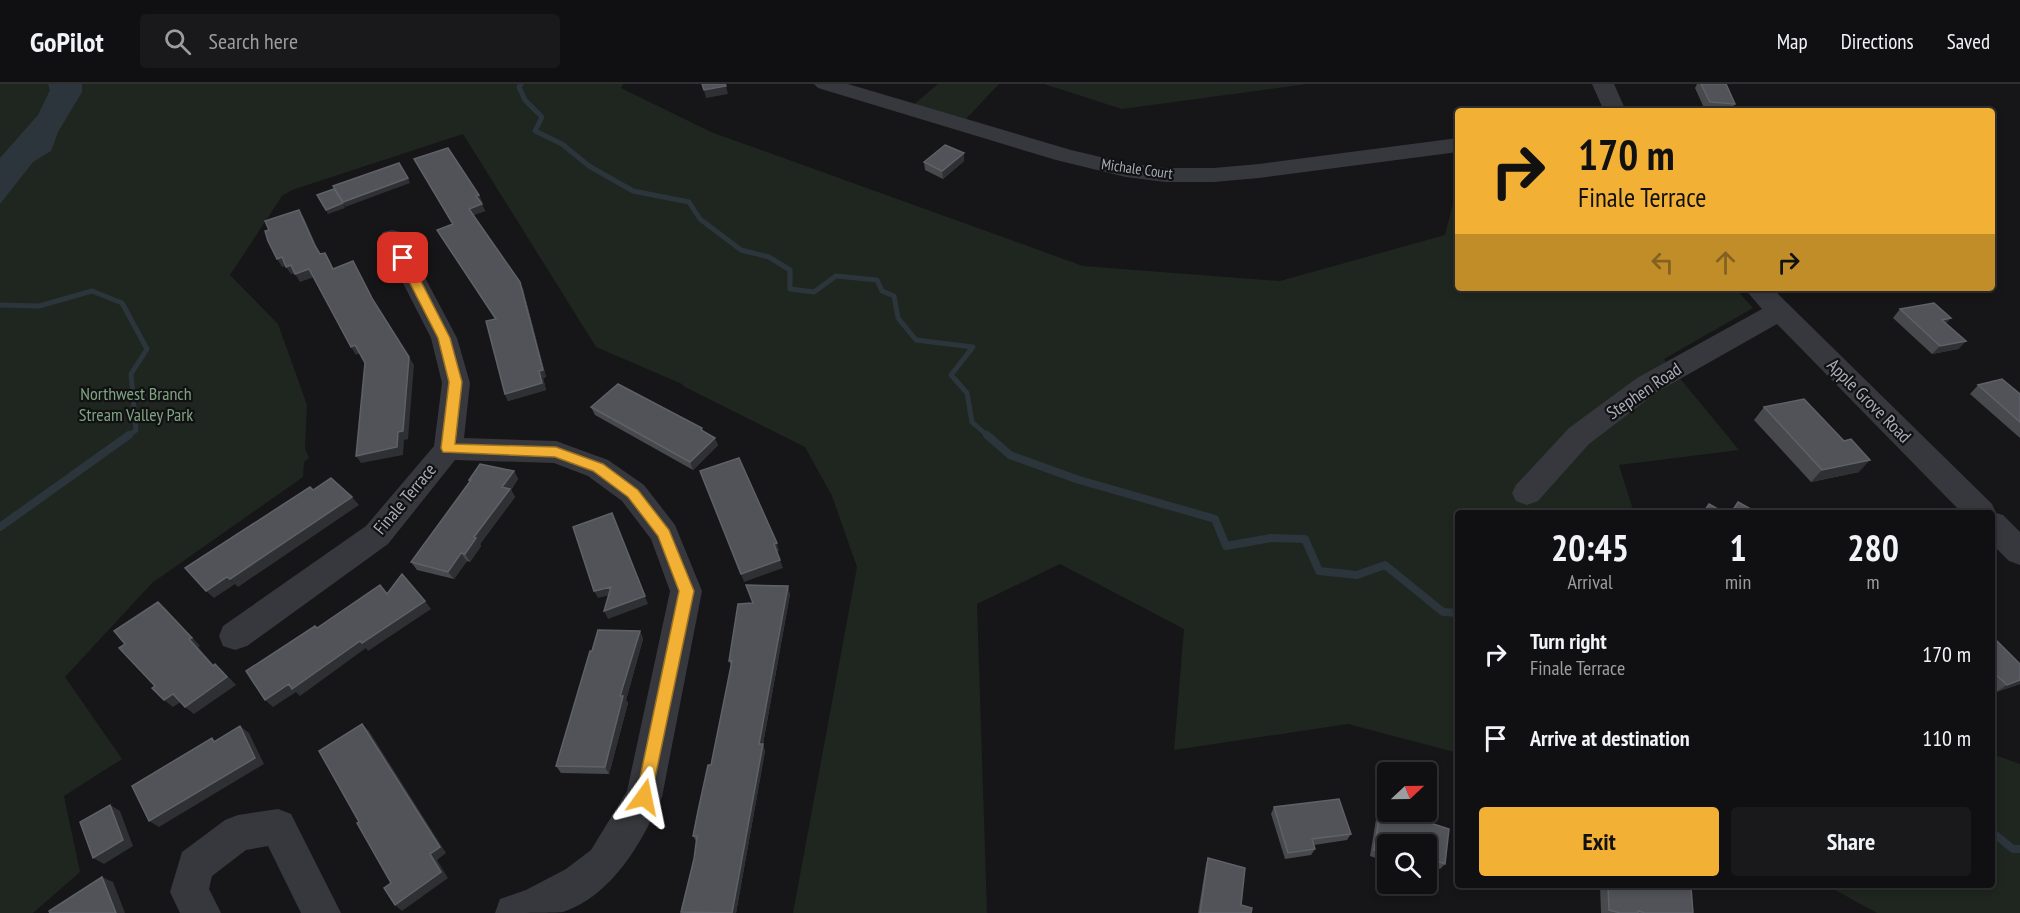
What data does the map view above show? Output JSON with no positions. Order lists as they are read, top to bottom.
{
  "streets": {
    "street": [
      "Michale Court",
      "Stephen Road",
      "Apple Grove Road",
      "Finale Terrace"
    ]
  },
  "crossings": [
    ["Stephen Road", "Apple Grove Road"]
  ],
  "parks": ["Northwest Branch Stream Valley Park"],
  "north": "right",
  "page": {
    "header": "GoPilot",
    "search": "Search here",
    "nav": ["Map", "Directions", "Saved"],
    "turn": ["170 m", "Finale Terrace"],
    "eta": [
      "20:45",
      "Arrival",
      "1",
      "min",
      "280",
      "m"
    ],
    "list": [
      {
        "name": "Turn right",
        "note": "Finale Terrace",
        "value": "170 m"
      },
      {
        "name": "Arrive at destination",
        "value": "110 m"
      }
    ],
    "buttons": ["Exit", "Share"]
  }
}
